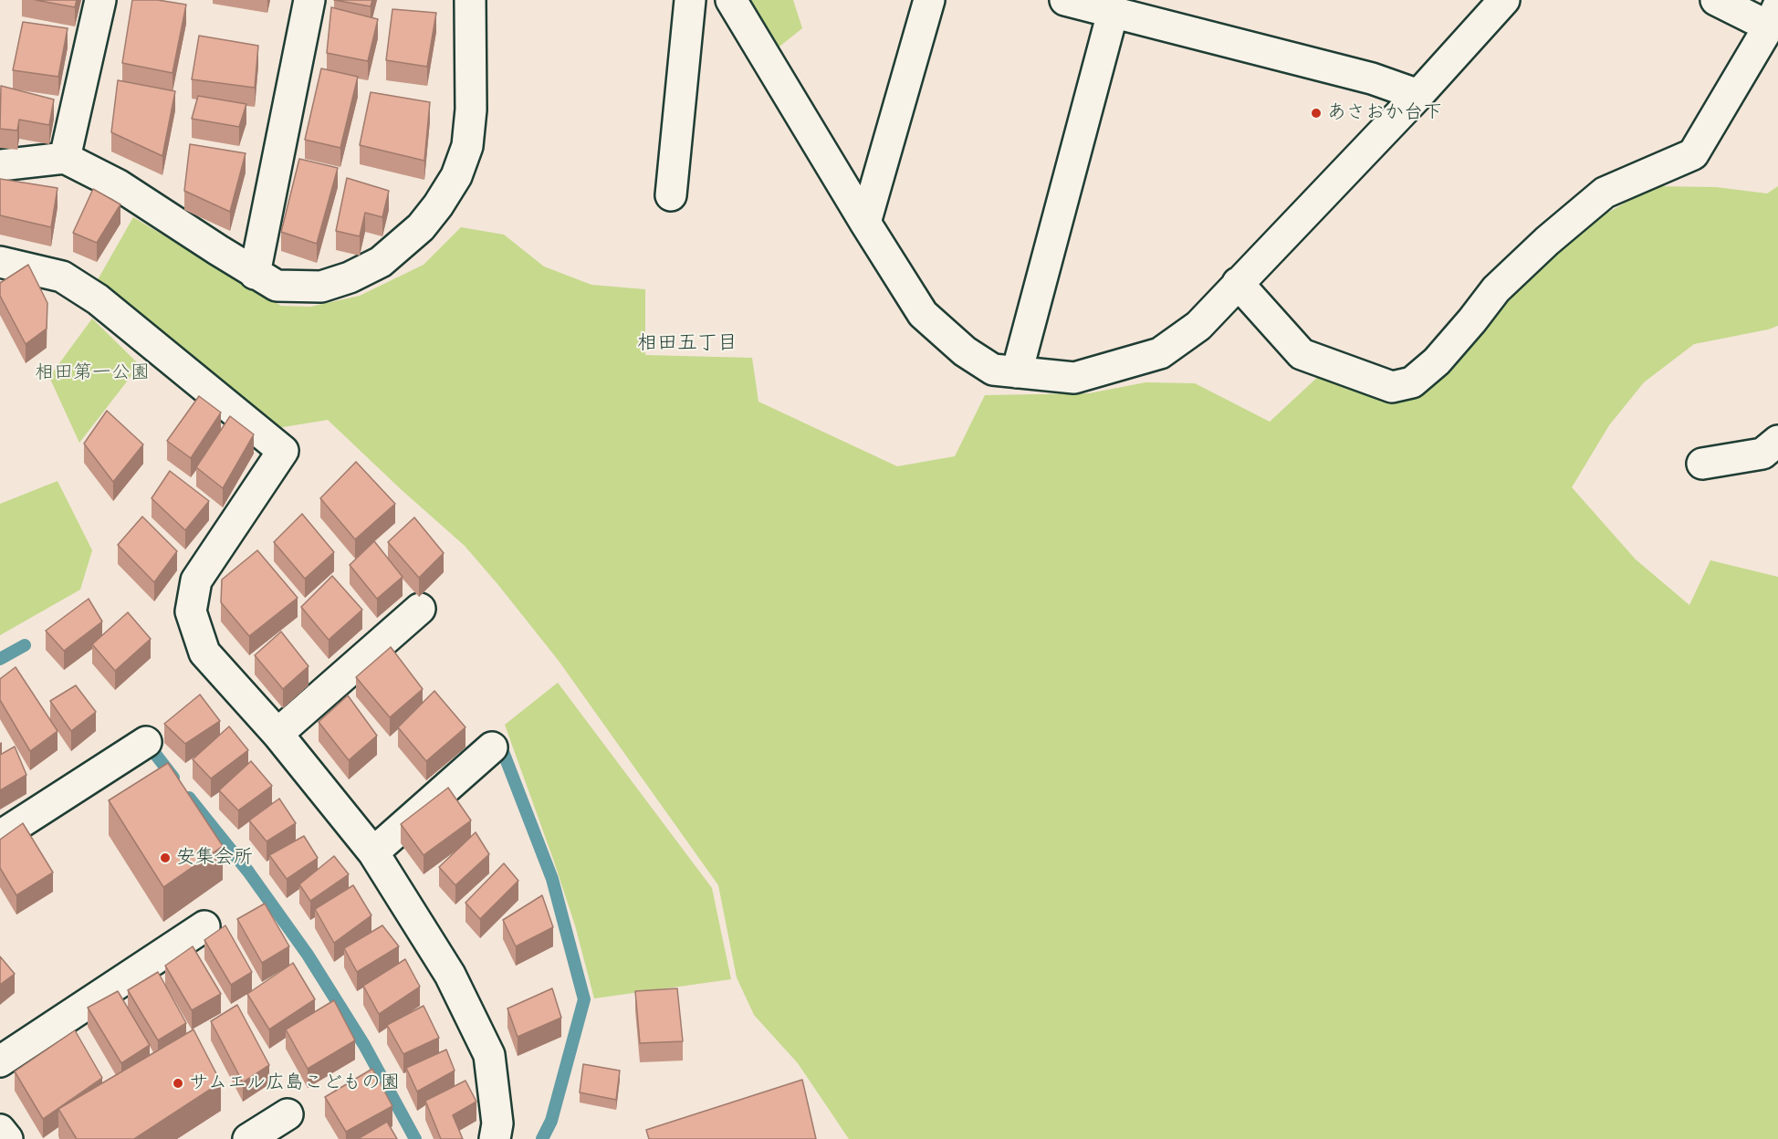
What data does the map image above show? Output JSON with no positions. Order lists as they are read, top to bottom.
{
  "districts": ["相田五丁目"],
  "parks": ["相田第一公園"],
  "places": ["あさおか台下", "安集会所", "サムエル広島こどもの園"]
}
